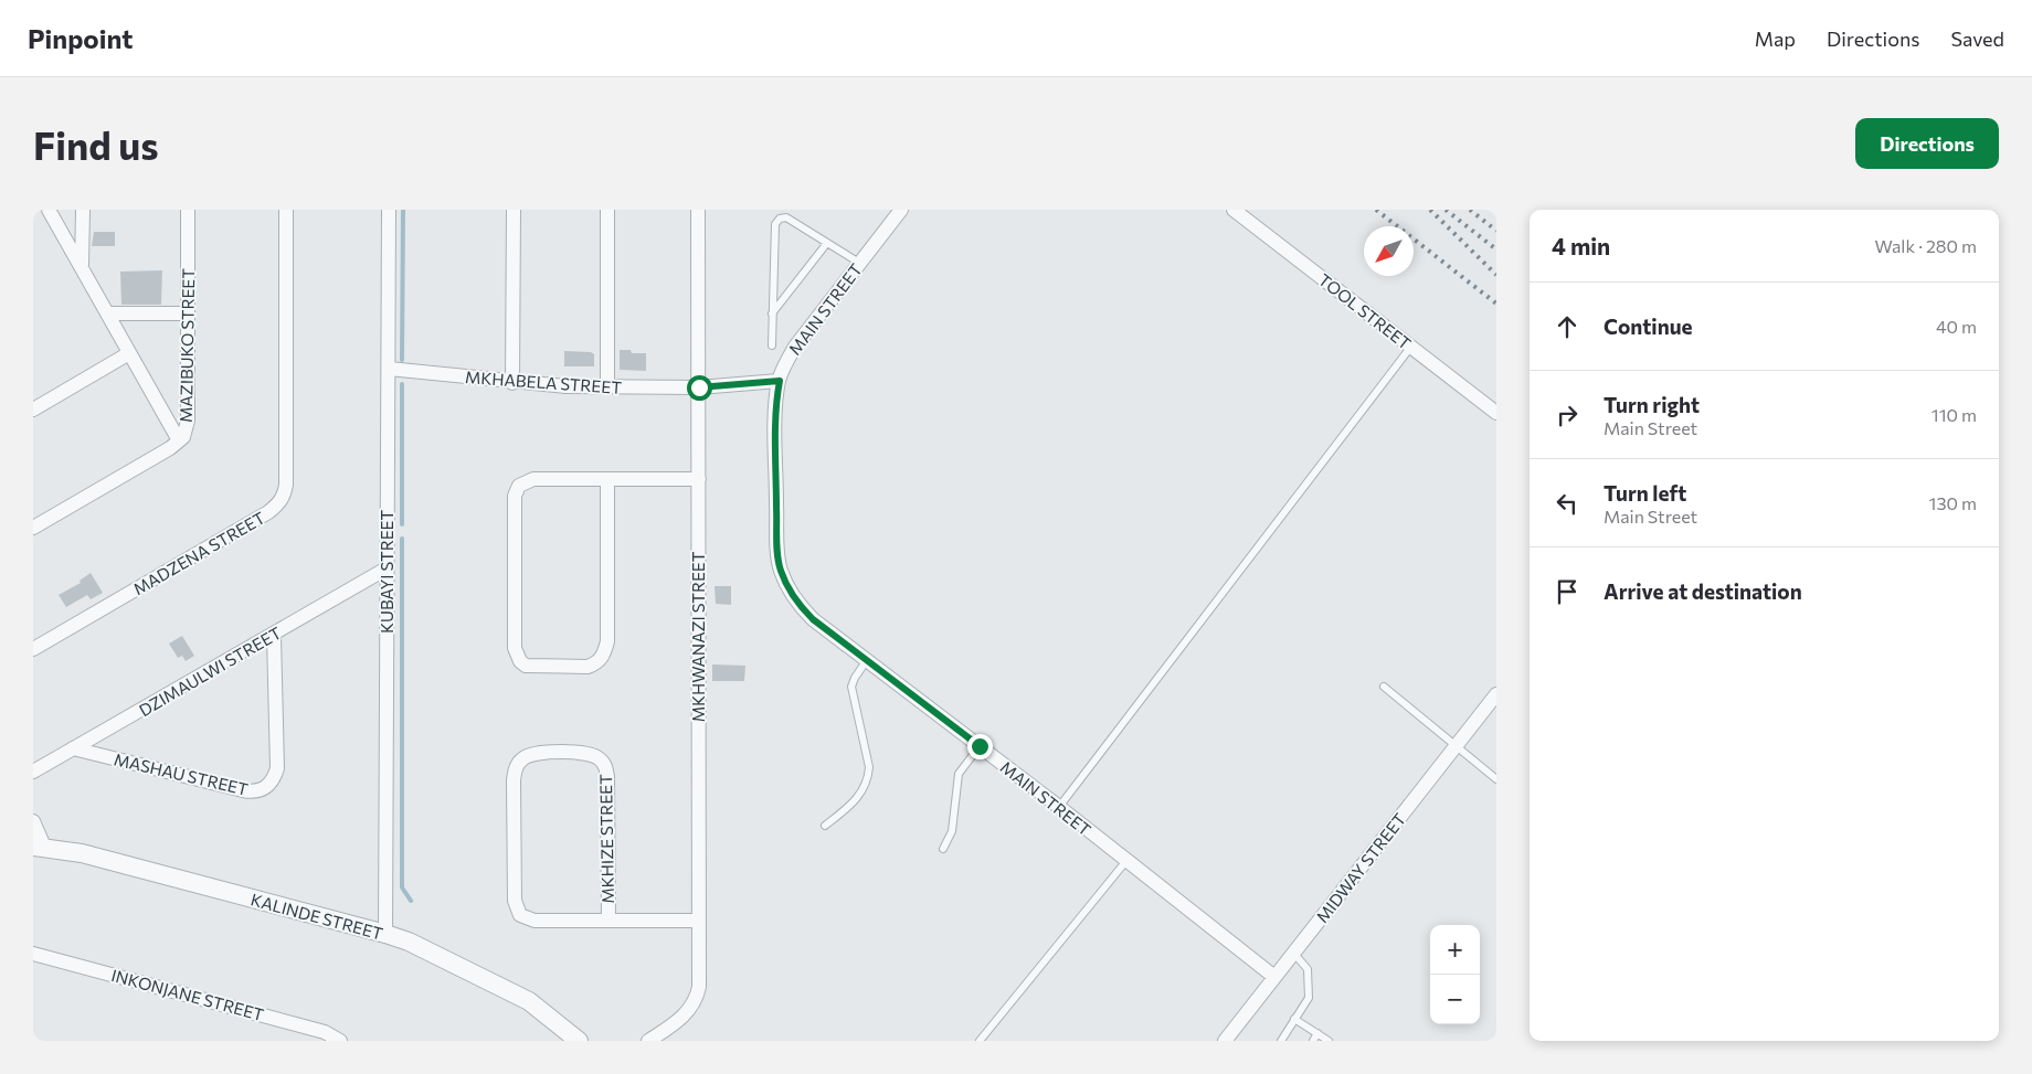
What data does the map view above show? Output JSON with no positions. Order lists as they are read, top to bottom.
{
  "streets": {
    "street": [
      "MAIN STREET",
      "TOOL STREET",
      "MAZIBUKO STREET",
      "MKHABELA STREET",
      "MADZENA STREET",
      "KUBAYI STREET",
      "MKHWANAZI STREET",
      "DZIMAULWI STREET",
      "MASHAU STREET",
      "MKHIZE STREET",
      "MIDWAY STREET",
      "KALINDE STREET",
      "INKONJANE STREET"
    ]
  },
  "crossings": [
    ["MAIN STREET", "MKHABELA STREET"],
    ["MAIN STREET", "MIDWAY STREET"],
    ["MKHABELA STREET", "KUBAYI STREET"],
    ["MKHABELA STREET", "MKHWANAZI STREET"],
    ["KUBAYI STREET", "DZIMAULWI STREET"],
    ["KUBAYI STREET", "KALINDE STREET"],
    ["MKHWANAZI STREET", "MKHIZE STREET"],
    ["DZIMAULWI STREET", "MASHAU STREET"]
  ],
  "north": "bottom left",
  "page": {
    "header": "Pinpoint",
    "nav": ["Map", "Directions", "Saved"],
    "buttons": "Directions",
    "title": "Find us",
    "heading": ["4 min", "Walk · 280 m"],
    "list": [
      ["Continue", "40 m"],
      ["Turn right", "Main Street", "110 m"],
      ["Turn left", "Main Street", "130 m"],
      "Arrive at destination"
    ],
    "map_buttons": ["+", "−"]
  }
}
